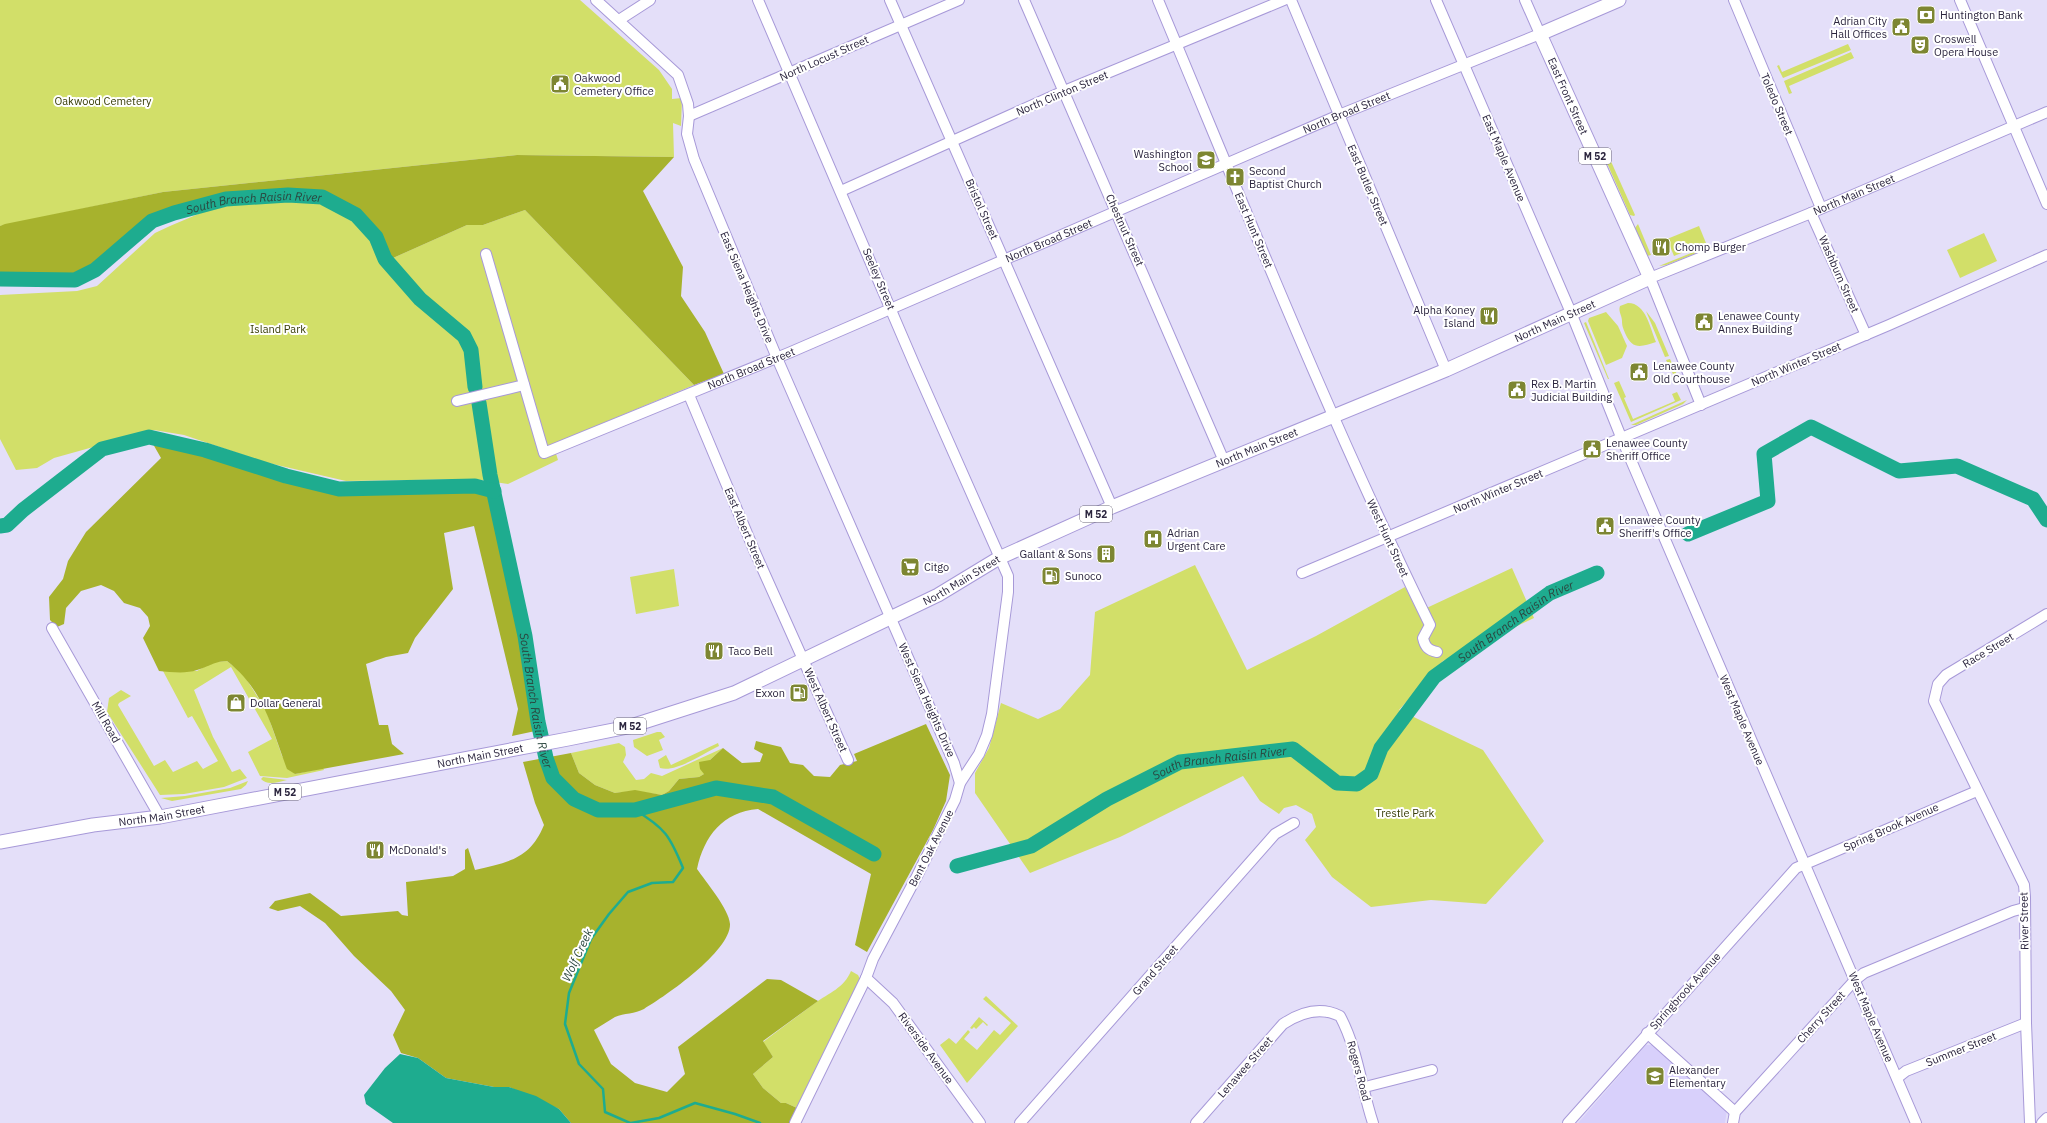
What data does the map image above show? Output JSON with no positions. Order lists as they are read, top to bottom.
{
  "streets": {
    "main road": [
      "East Front Street",
      "North Broad Street",
      "M 52",
      "North Main Street"
    ],
    "street": [
      "North Locust Street",
      "North Clinton Street",
      "Toledo Street",
      "East Maple Avenue",
      "East Butler Street",
      "Bristol Street",
      "Chestnut Street",
      "East Hunt Street",
      "Washburn Street",
      "Seeley Street",
      "East Siena Heights Drive",
      "North Winter Street",
      "East Albert Street",
      "West Hunt Street",
      "Race Street",
      "West Siena Heights Drive",
      "West Albert Street",
      "West Maple Avenue",
      "Mill Road",
      "Spring Brook Avenue",
      "Bent Oak Avenue",
      "River Street",
      "Grand Street",
      "Springbrook Avenue",
      "Cherry Street",
      "Riverside Avenue",
      "Summer Street",
      "Lenawee Street",
      "Rogers Road"
    ]
  },
  "crossings": [
    ["North Locust Street", "Bristol Street"],
    ["North Locust Street", "Seeley Street"],
    ["North Locust Street", "East Siena Heights Drive"],
    ["North Clinton Street", "Bristol Street"],
    ["North Clinton Street", "Chestnut Street"],
    ["North Clinton Street", "East Hunt Street"],
    ["North Clinton Street", "Seeley Street"],
    ["East Front Street", "North Broad Street"],
    ["East Front Street", "North Main Street"],
    ["Toledo Street", "North Main Street"],
    ["North Broad Street", "East Maple Avenue"],
    ["North Broad Street", "East Butler Street"],
    ["North Broad Street", "Bristol Street"],
    ["North Broad Street", "Chestnut Street"],
    ["North Broad Street", "East Hunt Street"],
    ["North Broad Street", "Seeley Street"],
    ["North Broad Street", "East Siena Heights Drive"],
    ["North Broad Street", "East Albert Street"],
    ["East Maple Avenue", "North Main Street"],
    ["East Maple Avenue", "West Maple Avenue"],
    ["East Butler Street", "North Main Street"],
    ["North Main Street", "Bristol Street"],
    ["North Main Street", "Chestnut Street"],
    ["North Main Street", "East Hunt Street"],
    ["North Main Street", "Washburn Street"],
    ["North Main Street", "Seeley Street"],
    ["North Main Street", "East Siena Heights Drive"],
    ["North Main Street", "East Albert Street"],
    ["North Main Street", "West Hunt Street"],
    ["North Main Street", "West Siena Heights Drive"],
    ["North Main Street", "West Albert Street"],
    ["North Main Street", "West Maple Avenue"],
    ["North Main Street", "Mill Road"],
    ["North Main Street", "Bent Oak Avenue"],
    ["East Hunt Street", "West Hunt Street"],
    ["Washburn Street", "North Winter Street"],
    ["Seeley Street", "Bent Oak Avenue"],
    ["East Siena Heights Drive", "West Siena Heights Drive"],
    ["North Winter Street", "West Hunt Street"],
    ["North Winter Street", "West Maple Avenue"],
    ["East Albert Street", "West Albert Street"],
    ["Race Street", "River Street"],
    ["West Siena Heights Drive", "Bent Oak Avenue"],
    ["West Maple Avenue", "Spring Brook Avenue"],
    ["West Maple Avenue", "Springbrook Avenue"],
    ["West Maple Avenue", "Cherry Street"],
    ["West Maple Avenue", "Summer Street"],
    ["Spring Brook Avenue", "River Street"],
    ["Spring Brook Avenue", "Springbrook Avenue"],
    ["Bent Oak Avenue", "Riverside Avenue"],
    ["River Street", "Cherry Street"],
    ["River Street", "Summer Street"],
    ["Lenawee Street", "Rogers Road"]
  ],
  "water": ["South Branch Raisin River", "Wolf Creek"],
  "parks": ["Oakwood Cemetery", "Island Park", "Trestle Park"],
  "places": {
    "bank": ["Huntington Bank"],
    "public building": [
      "Adrian City Hall Offices",
      "Oakwood Cemetery Office",
      "Lenawee County Annex Building",
      "Lenawee County Old Courthouse",
      "Rex B. Martin Judicial Building",
      "Lenawee County Sheriff Office",
      "Lenawee County Sheriff's Office"
    ],
    "theatre": ["Croswell Opera House"],
    "school or university": ["Washington School", "Alexander Elementary"],
    "church": ["Second Baptist Church"],
    "restaurant": [
      "Chomp Burger",
      "Alpha Koney Island",
      "Taco Bell",
      "McDonald's"
    ],
    "hospital": ["Adrian Urgent Care"],
    "building": ["Gallant & Sons"],
    "supermarket": ["Citgo"],
    "fuel station": ["Sunoco", "Exxon"],
    "shop": ["Dollar General"]
  }
}
